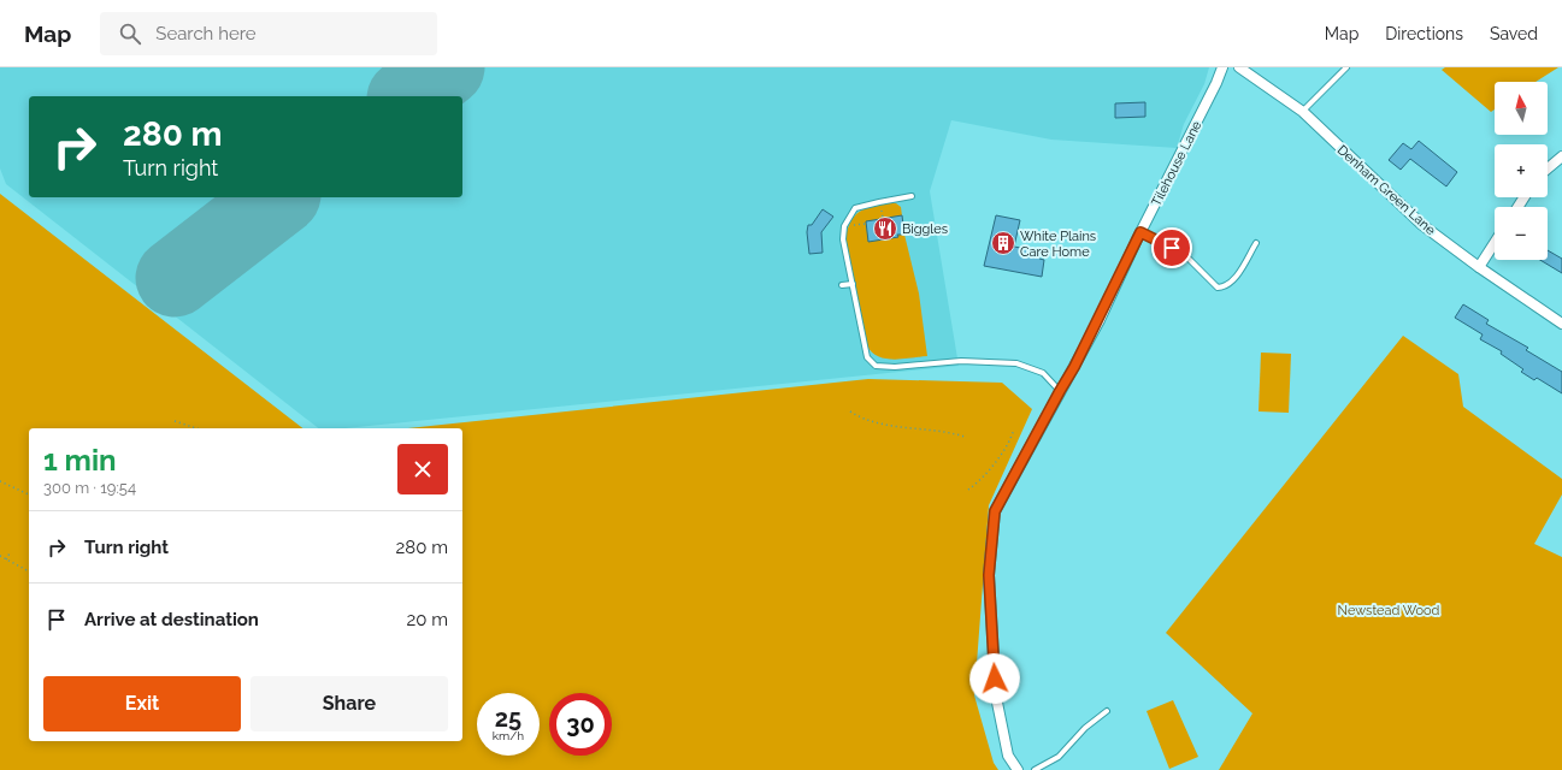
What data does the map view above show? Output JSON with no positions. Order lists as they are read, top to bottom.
{
  "streets": {
    "street": ["Tilehouse Lane", "Denham Green Lane"]
  },
  "parks": ["Newstead Wood"],
  "places": {
    "restaurant": ["Biggles"],
    "building": ["White Plains Care Home"]
  },
  "north": "top",
  "page": {
    "header": "Map",
    "search": "Search here",
    "nav": ["Map", "Directions", "Saved"],
    "map_buttons": ["+", "−"],
    "turn": ["280 m", "Turn right"],
    "heading": ["1 min", "300 m · 19:54"],
    "list": [
      {
        "name": "Turn right",
        "value": "280 m"
      },
      {
        "name": "Arrive at destination",
        "value": "20 m"
      }
    ],
    "buttons": ["Exit", "Share"],
    "speed": "25 km/h",
    "limit": "30"
  }
}
